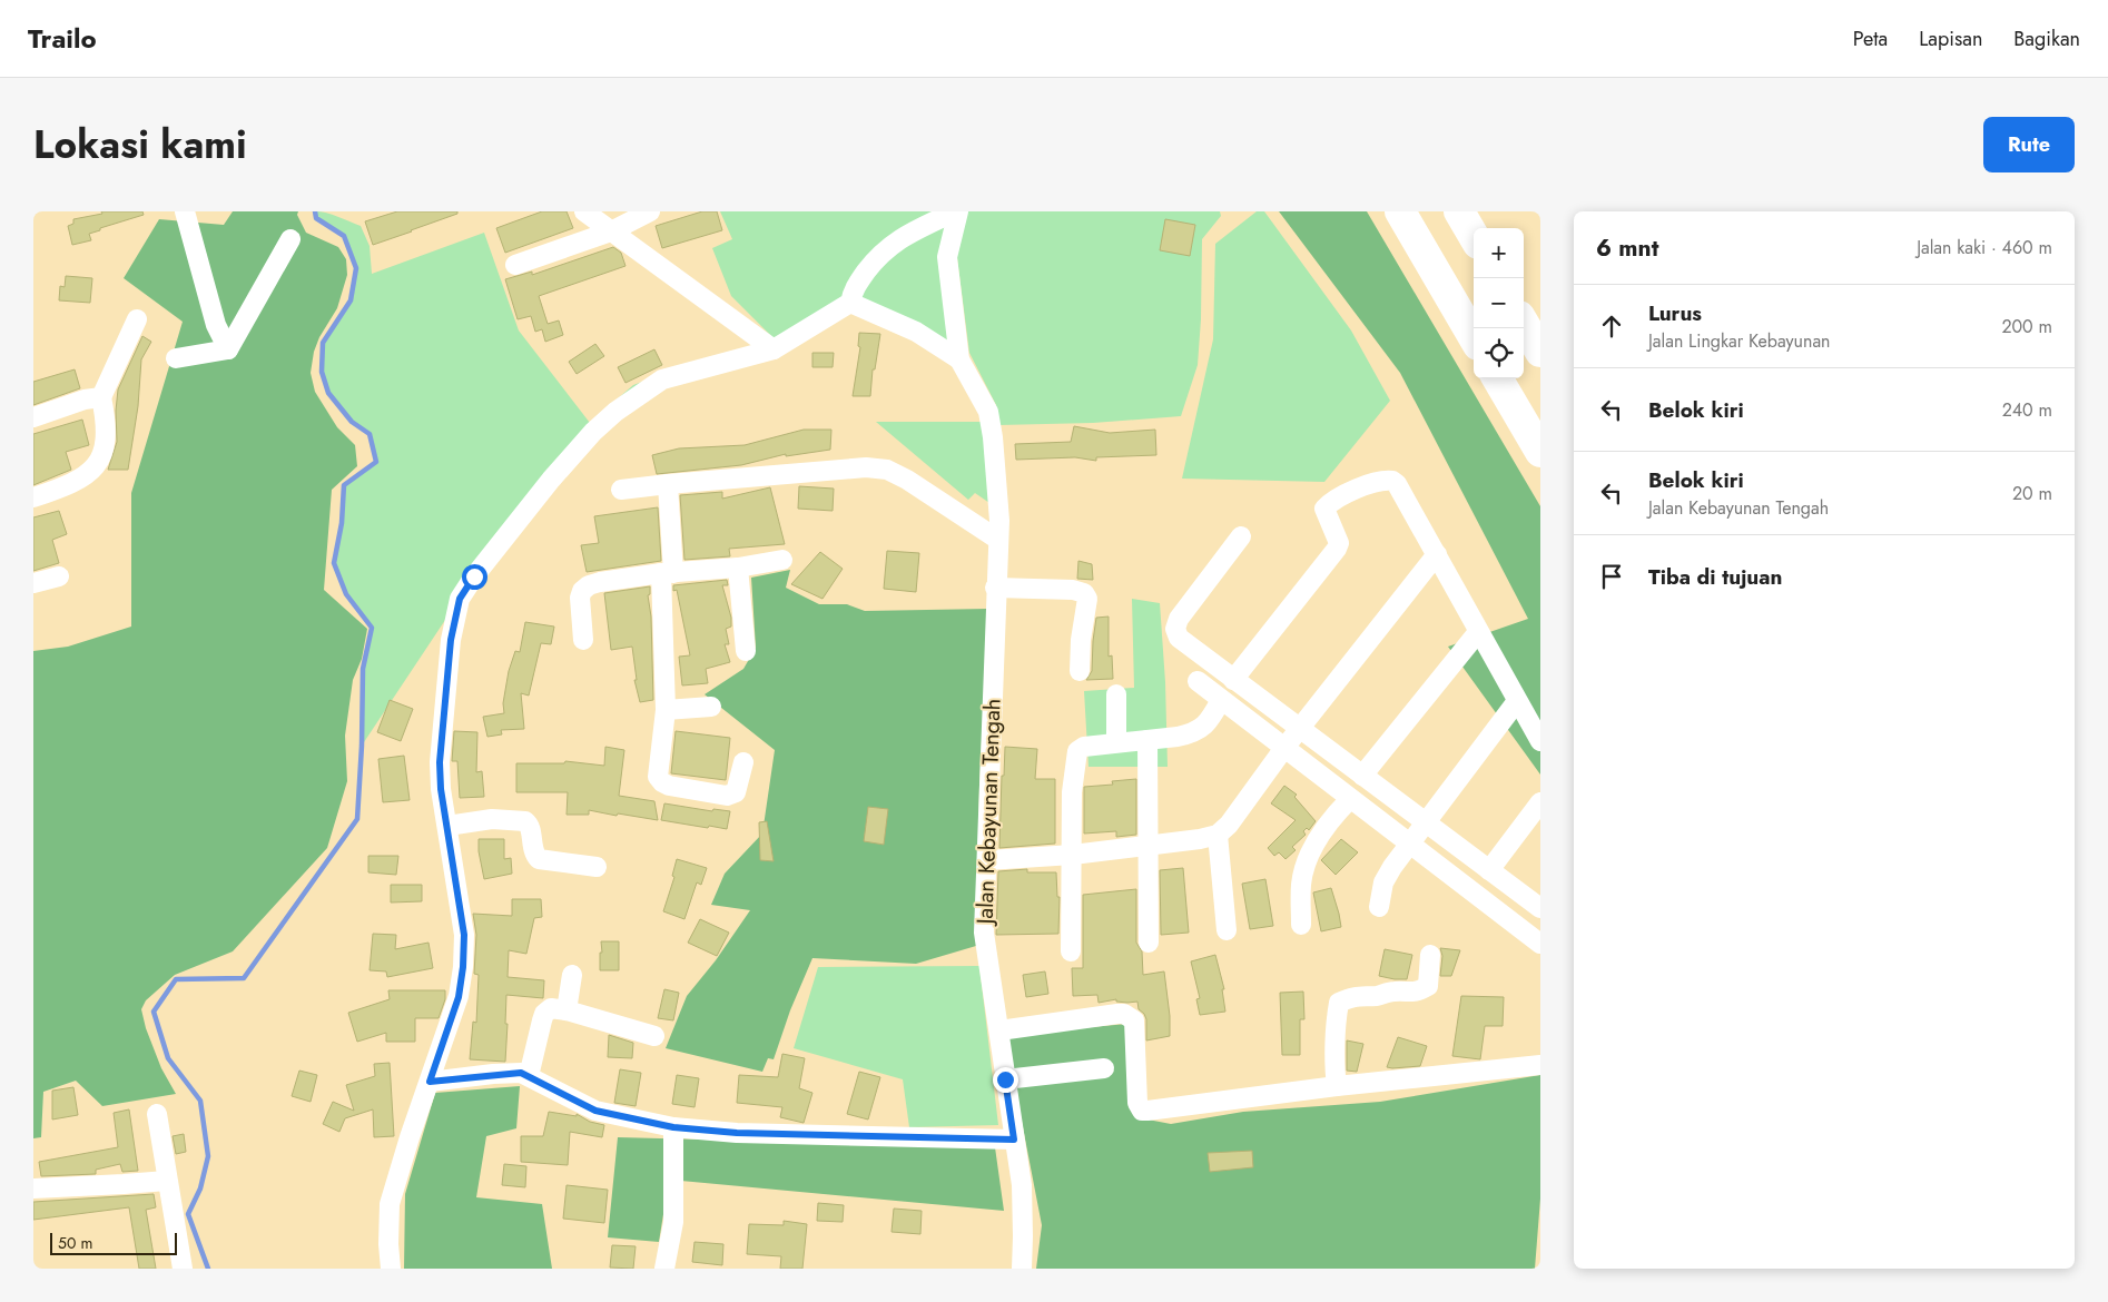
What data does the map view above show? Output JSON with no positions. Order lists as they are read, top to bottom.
{
  "streets": {
    "street": ["Jalan Kebayunan Tengah"]
  },
  "scale_bar": "50 m",
  "page": {
    "header": "Trailo",
    "nav": ["Peta", "Lapisan", "Bagikan"],
    "title": "Lokasi kami",
    "buttons": "Rute",
    "heading": ["6 mnt", "Jalan kaki · 460 m"],
    "map_buttons": ["+", "−"],
    "list": [
      ["Lurus", "Jalan Lingkar Kebayunan", "200 m"],
      ["Belok kiri", "240 m"],
      ["Belok kiri", "Jalan Kebayunan Tengah", "20 m"],
      "Tiba di tujuan"
    ],
    "scale": "50 m"
  }
}
